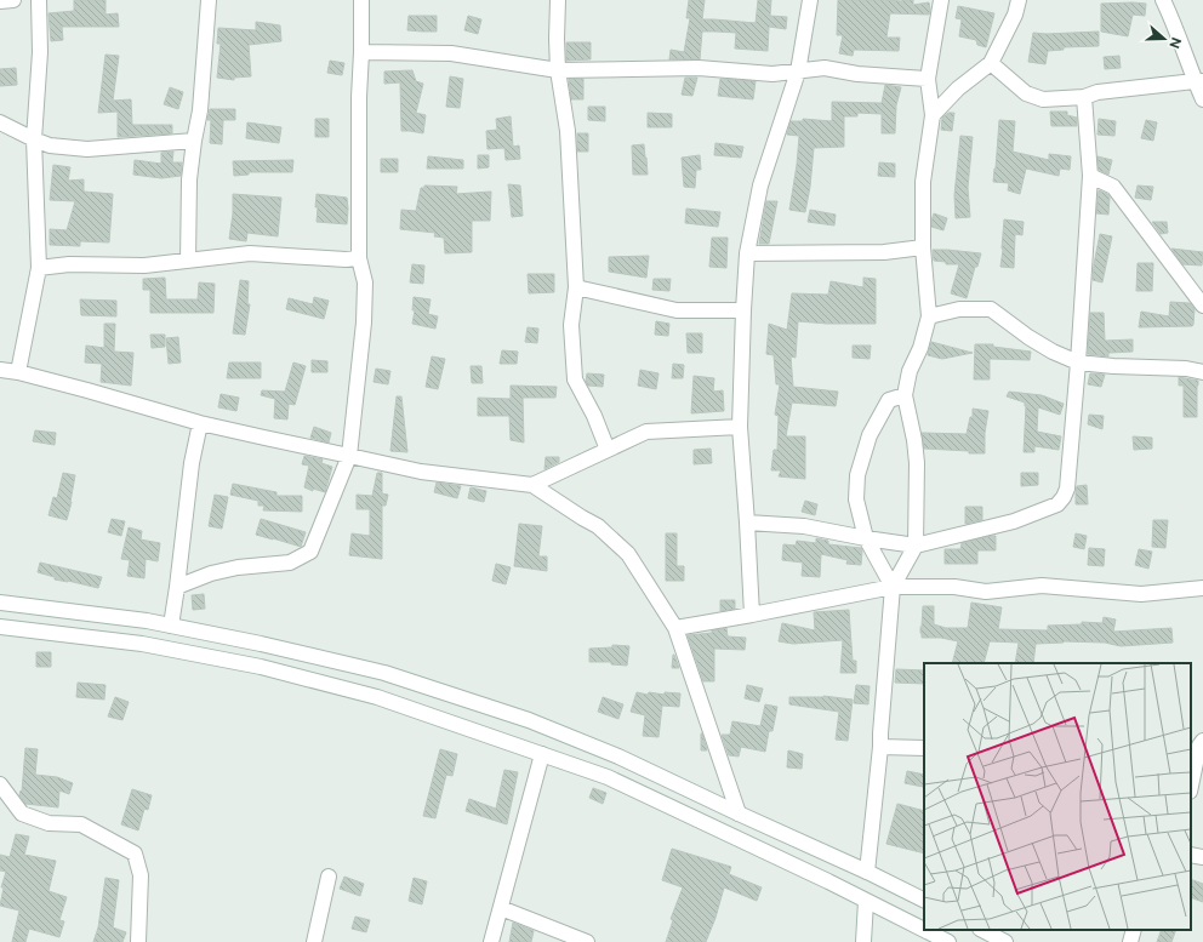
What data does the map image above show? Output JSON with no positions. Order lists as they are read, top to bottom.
{
  "north": "right"
}
